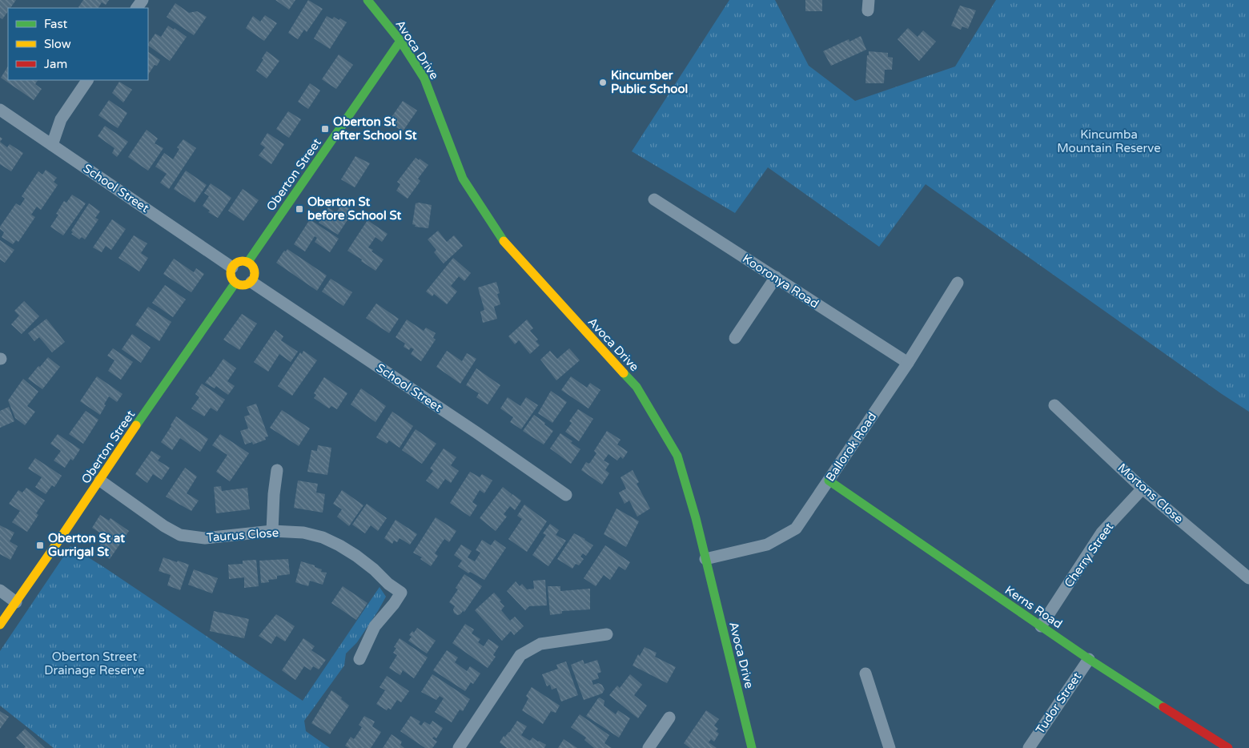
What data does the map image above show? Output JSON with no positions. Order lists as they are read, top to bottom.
{
  "streets": {
    "street": [
      "Avoca Drive",
      "Oberton Street",
      "School Street",
      "Kooronya Road",
      "Ballorok Road",
      "Mortons Close",
      "Taurus Close",
      "Cherry Street",
      "Kerns Road",
      "Tudor Street"
    ]
  },
  "crossings": [
    ["Avoca Drive", "Oberton Street"],
    ["Avoca Drive", "Ballorok Road"],
    ["Oberton Street", "School Street"],
    ["Oberton Street", "Taurus Close"],
    ["Kooronya Road", "Ballorok Road"],
    ["Ballorok Road", "Kerns Road"],
    ["Mortons Close", "Cherry Street"],
    ["Cherry Street", "Kerns Road"],
    ["Kerns Road", "Tudor Street"]
  ],
  "parks": ["Kincumba Mountain Reserve", "Oberton Street Drainage Reserve"],
  "places": {
    "other": ["Kincumber Public School"],
    "transit": ["Oberton St after School St", "Oberton St before School St", "Oberton St at Gurrigal St"]
  },
  "legend": ["Fast", "Slow", "Jam"]
}
